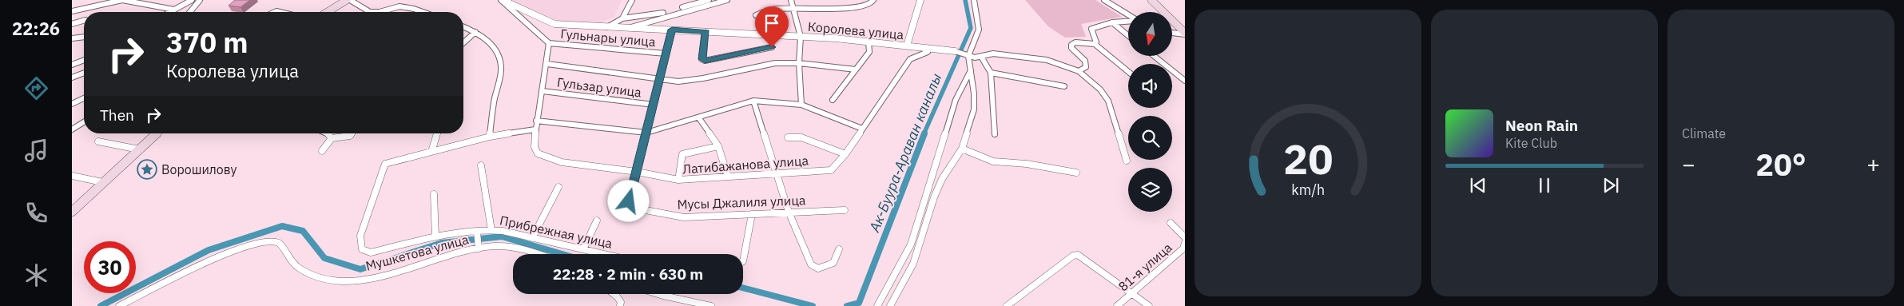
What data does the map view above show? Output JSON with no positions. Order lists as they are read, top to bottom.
{
  "streets": {
    "street": [
      "Королева улица",
      "Гульнары улица",
      "Гульзар улица",
      "Латибажанова улица",
      "Мусы Джалиля улица",
      "Прибрежная улица",
      "Мушкетова улица",
      "81-я улица"
    ]
  },
  "crossings": [
    ["Королева улица", "Латибажанова улица"],
    ["Королева улица", "Мусы Джалиля улица"],
    ["Гульнары улица", "Латибажанова улица"],
    ["Гульнары улица", "Мусы Джалиля улица"],
    ["Гульзар улица", "Латибажанова улица"],
    ["Гульзар улица", "Мусы Джалиля улица"],
    ["Латибажанова улица", "Мусы Джалиля улица"],
    ["Латибажанова улица", "Прибрежная улица"]
  ],
  "water": ["Ак-Буура-Араван каналы"],
  "places": {
    "place": ["Ворошилову"]
  },
  "north": "bottom",
  "page": {
    "tabs": "22:26",
    "tile": "Climate",
    "turn": ["370 m", "Королева улица"],
    "then": "Then",
    "song": ["Neon Rain", "Kite Club"],
    "heat": ["−", "20°", "+"],
    "limit": "30",
    "trip": "22:28 · 2 min · 630 m",
    "gauge": ["20", "km/h"]
  }
}
